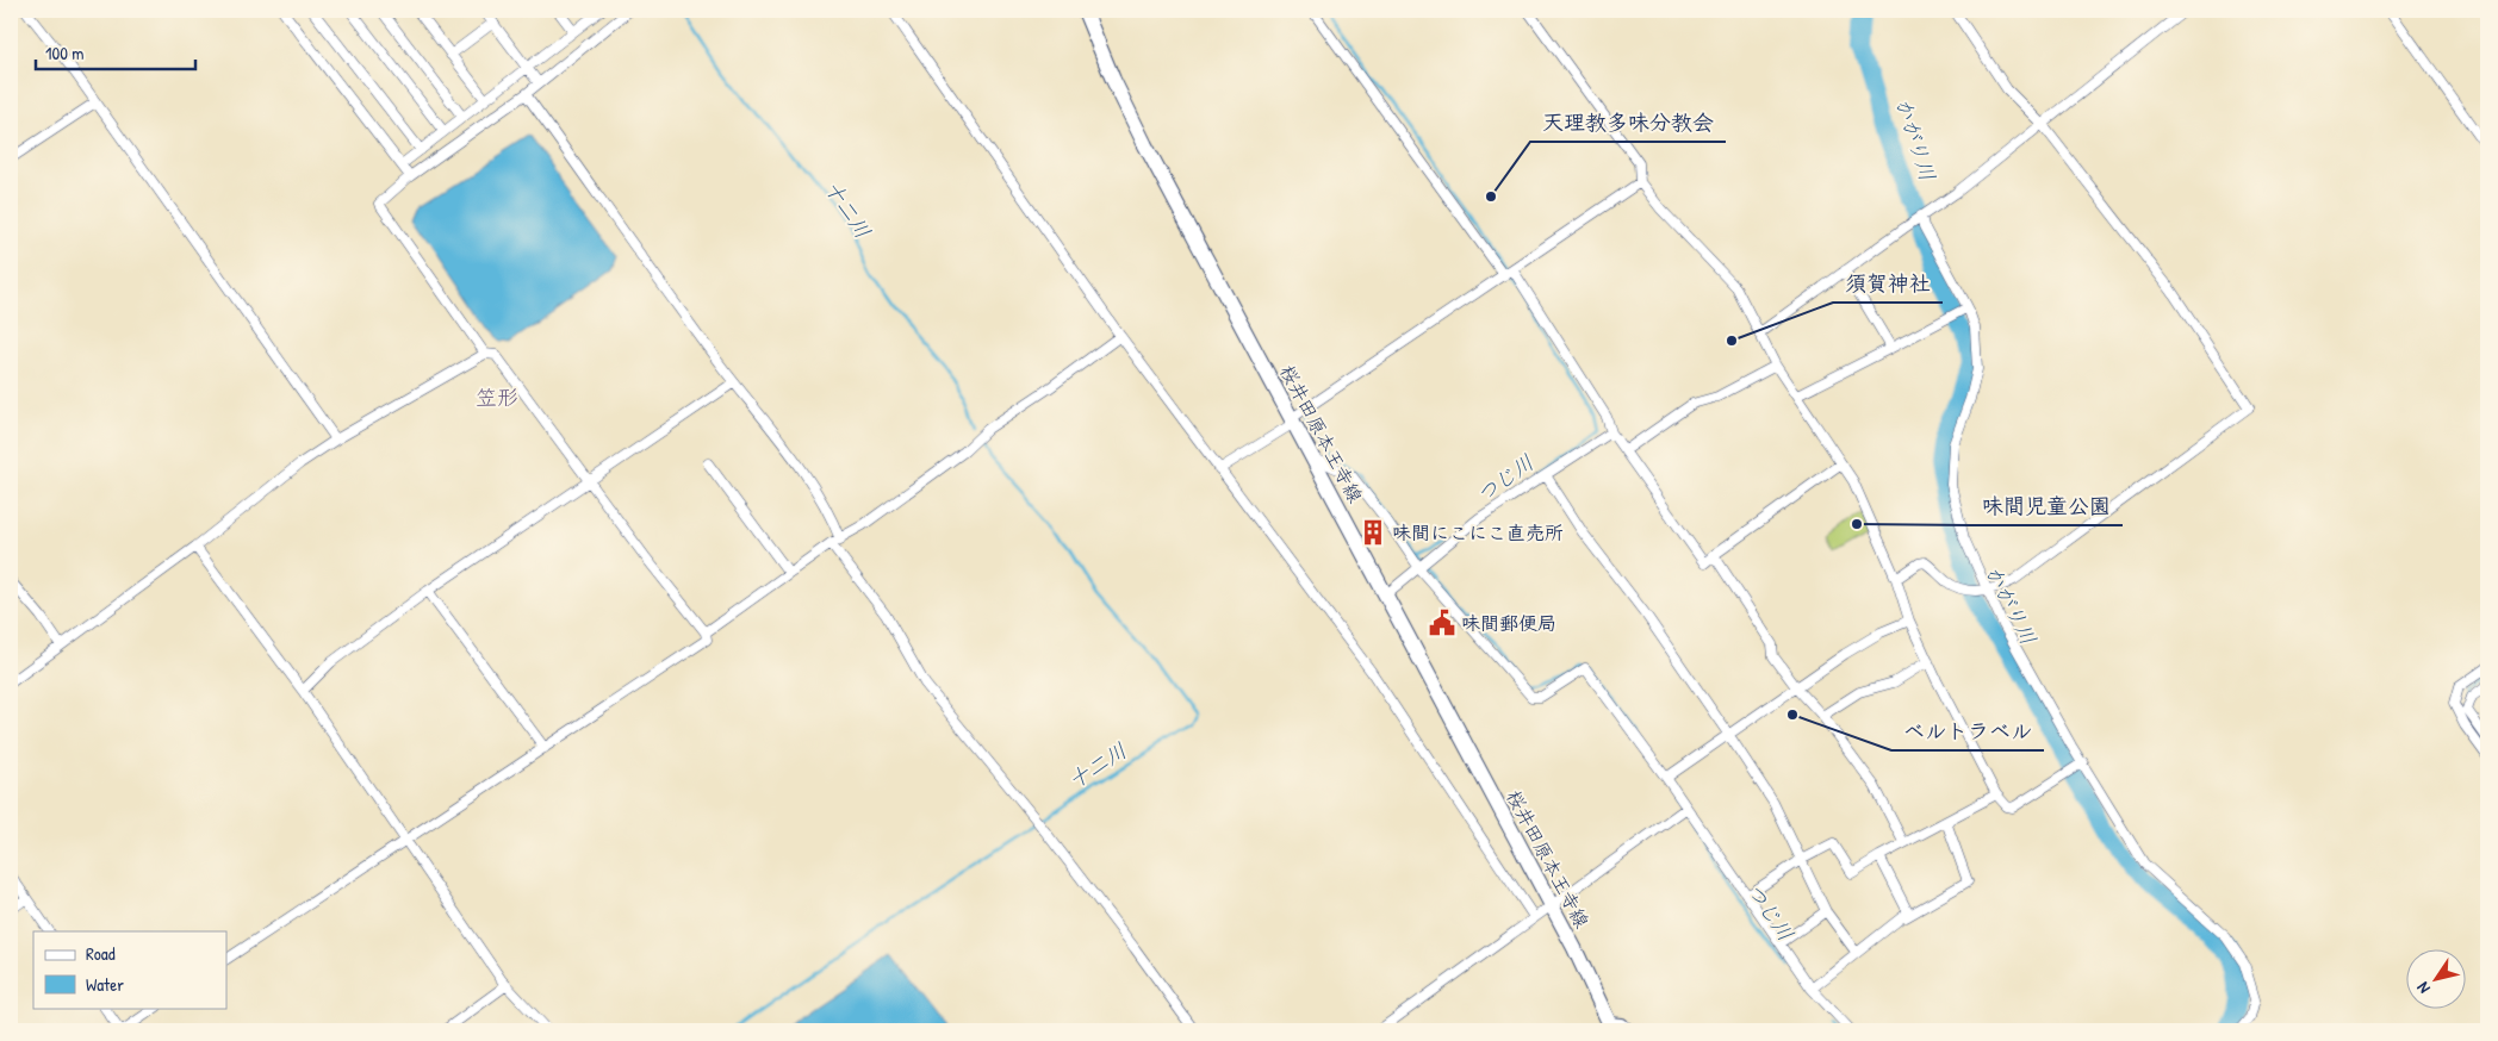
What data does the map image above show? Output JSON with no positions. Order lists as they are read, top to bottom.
{
  "streets": {
    "main road": ["桜井田原本王寺線"]
  },
  "districts": ["笠形"],
  "water": ["かがり川", "十二川", "つじ川"],
  "places": {
    "other": [
      "天理教多味分教会",
      "須賀神社",
      "味間児童公園",
      "ベルトラベル"
    ],
    "building": ["味間にこにこ直売所"],
    "public building": ["味間郵便局"]
  },
  "legend": ["Road", "Water"],
  "scale_bar": "100 m",
  "north": "bottom left"
}
